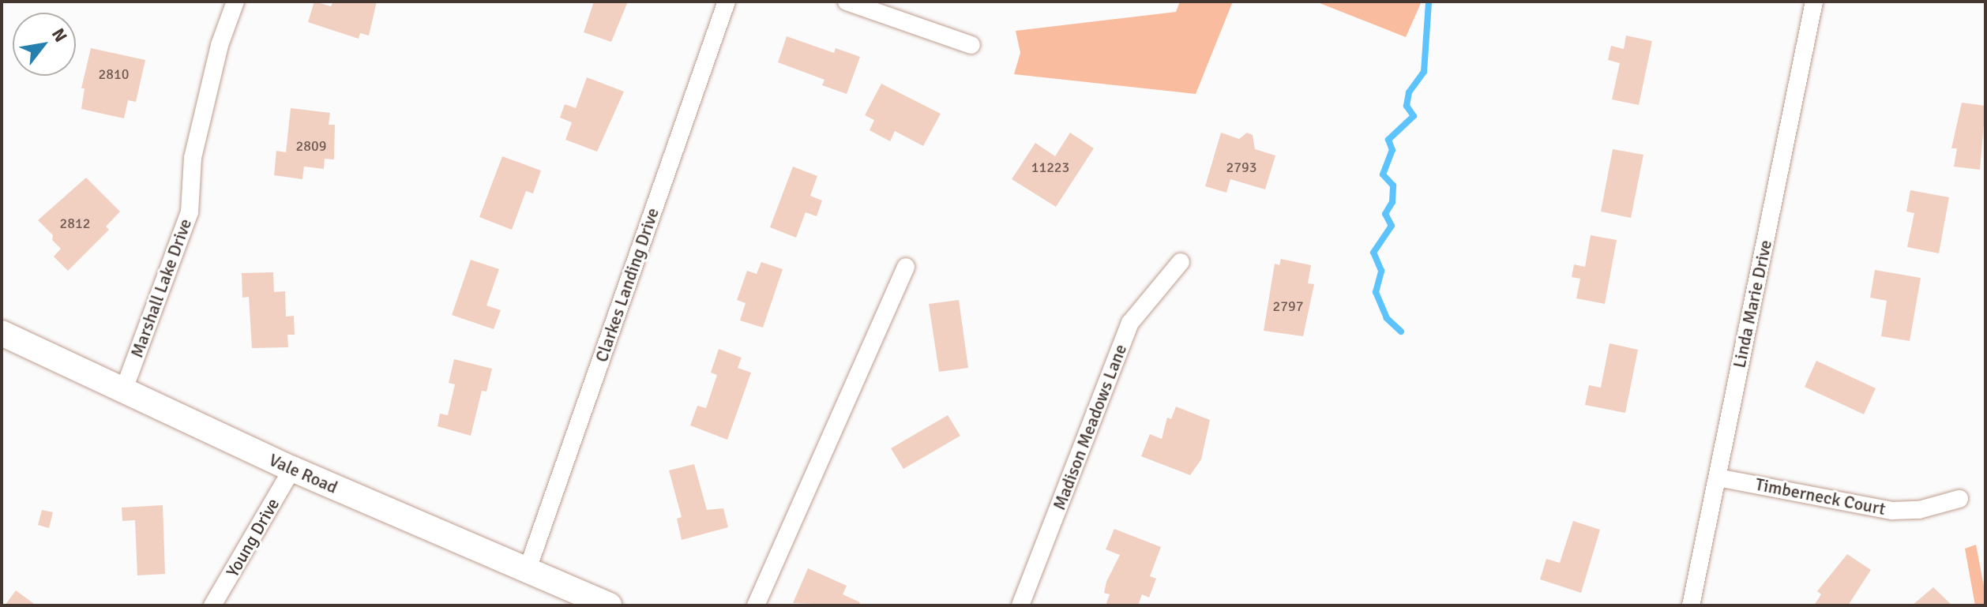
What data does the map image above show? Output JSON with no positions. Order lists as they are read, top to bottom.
{
  "streets": {
    "main road": ["Vale Road"],
    "street": [
      "Clarkes Landing Drive",
      "Marshall Lake Drive",
      "Linda Marie Drive",
      "Madison Meadows Lane",
      "Timberneck Court",
      "Young Drive"
    ]
  },
  "crossings": [
    ["Clarkes Landing Drive", "Vale Road"],
    ["Marshall Lake Drive", "Vale Road"],
    ["Linda Marie Drive", "Timberneck Court"],
    ["Vale Road", "Young Drive"]
  ],
  "house_numbers": [
    "2810",
    "2809",
    "11223",
    "2793",
    "2812",
    "2797"
  ],
  "north": "top right"
}
